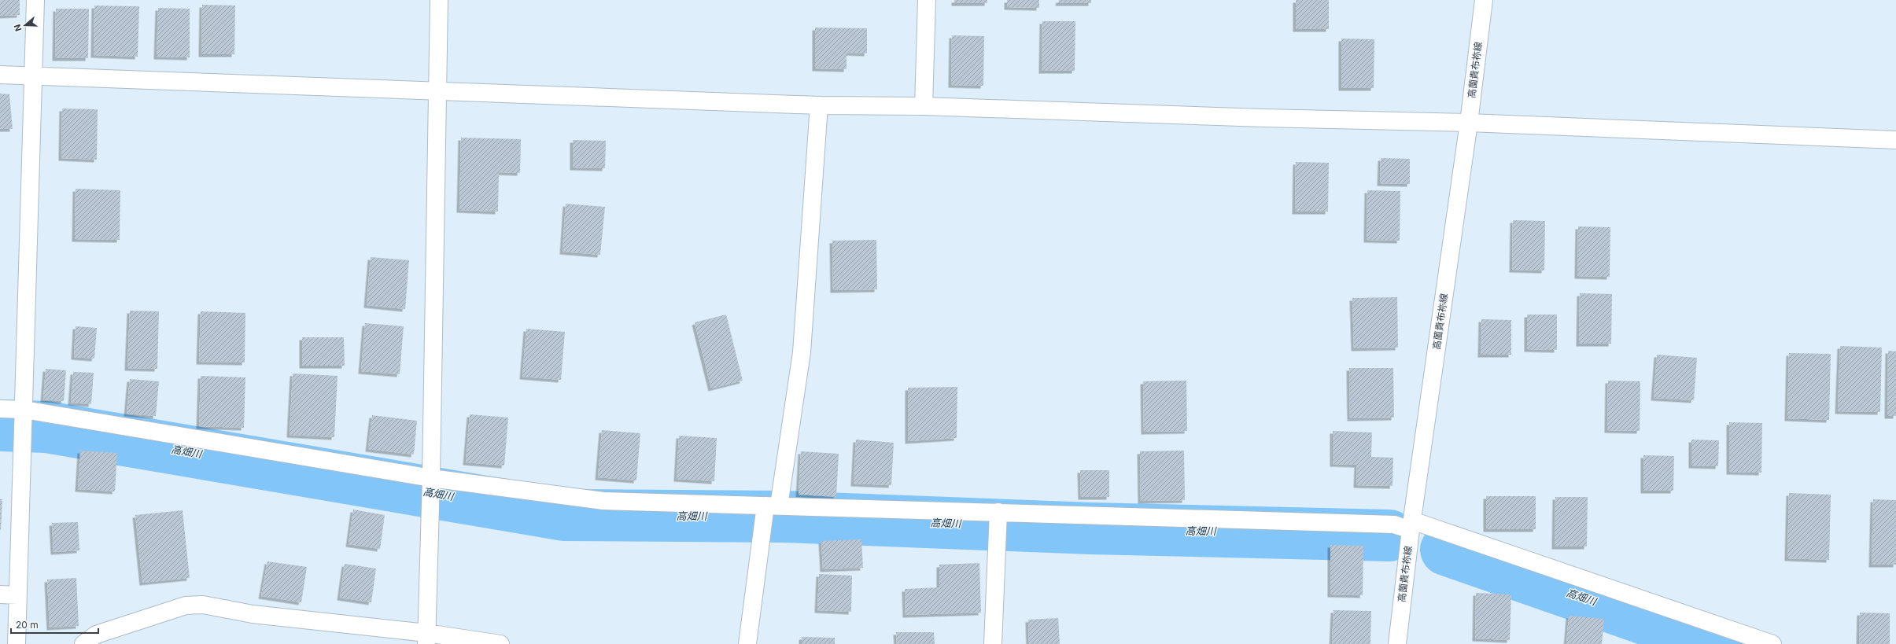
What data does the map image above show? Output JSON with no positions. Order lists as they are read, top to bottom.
{
  "streets": {
    "street": ["高薗貴布祢線"]
  },
  "water": ["高畑川"],
  "scale_bar": "20 m",
  "north": "left"
}
